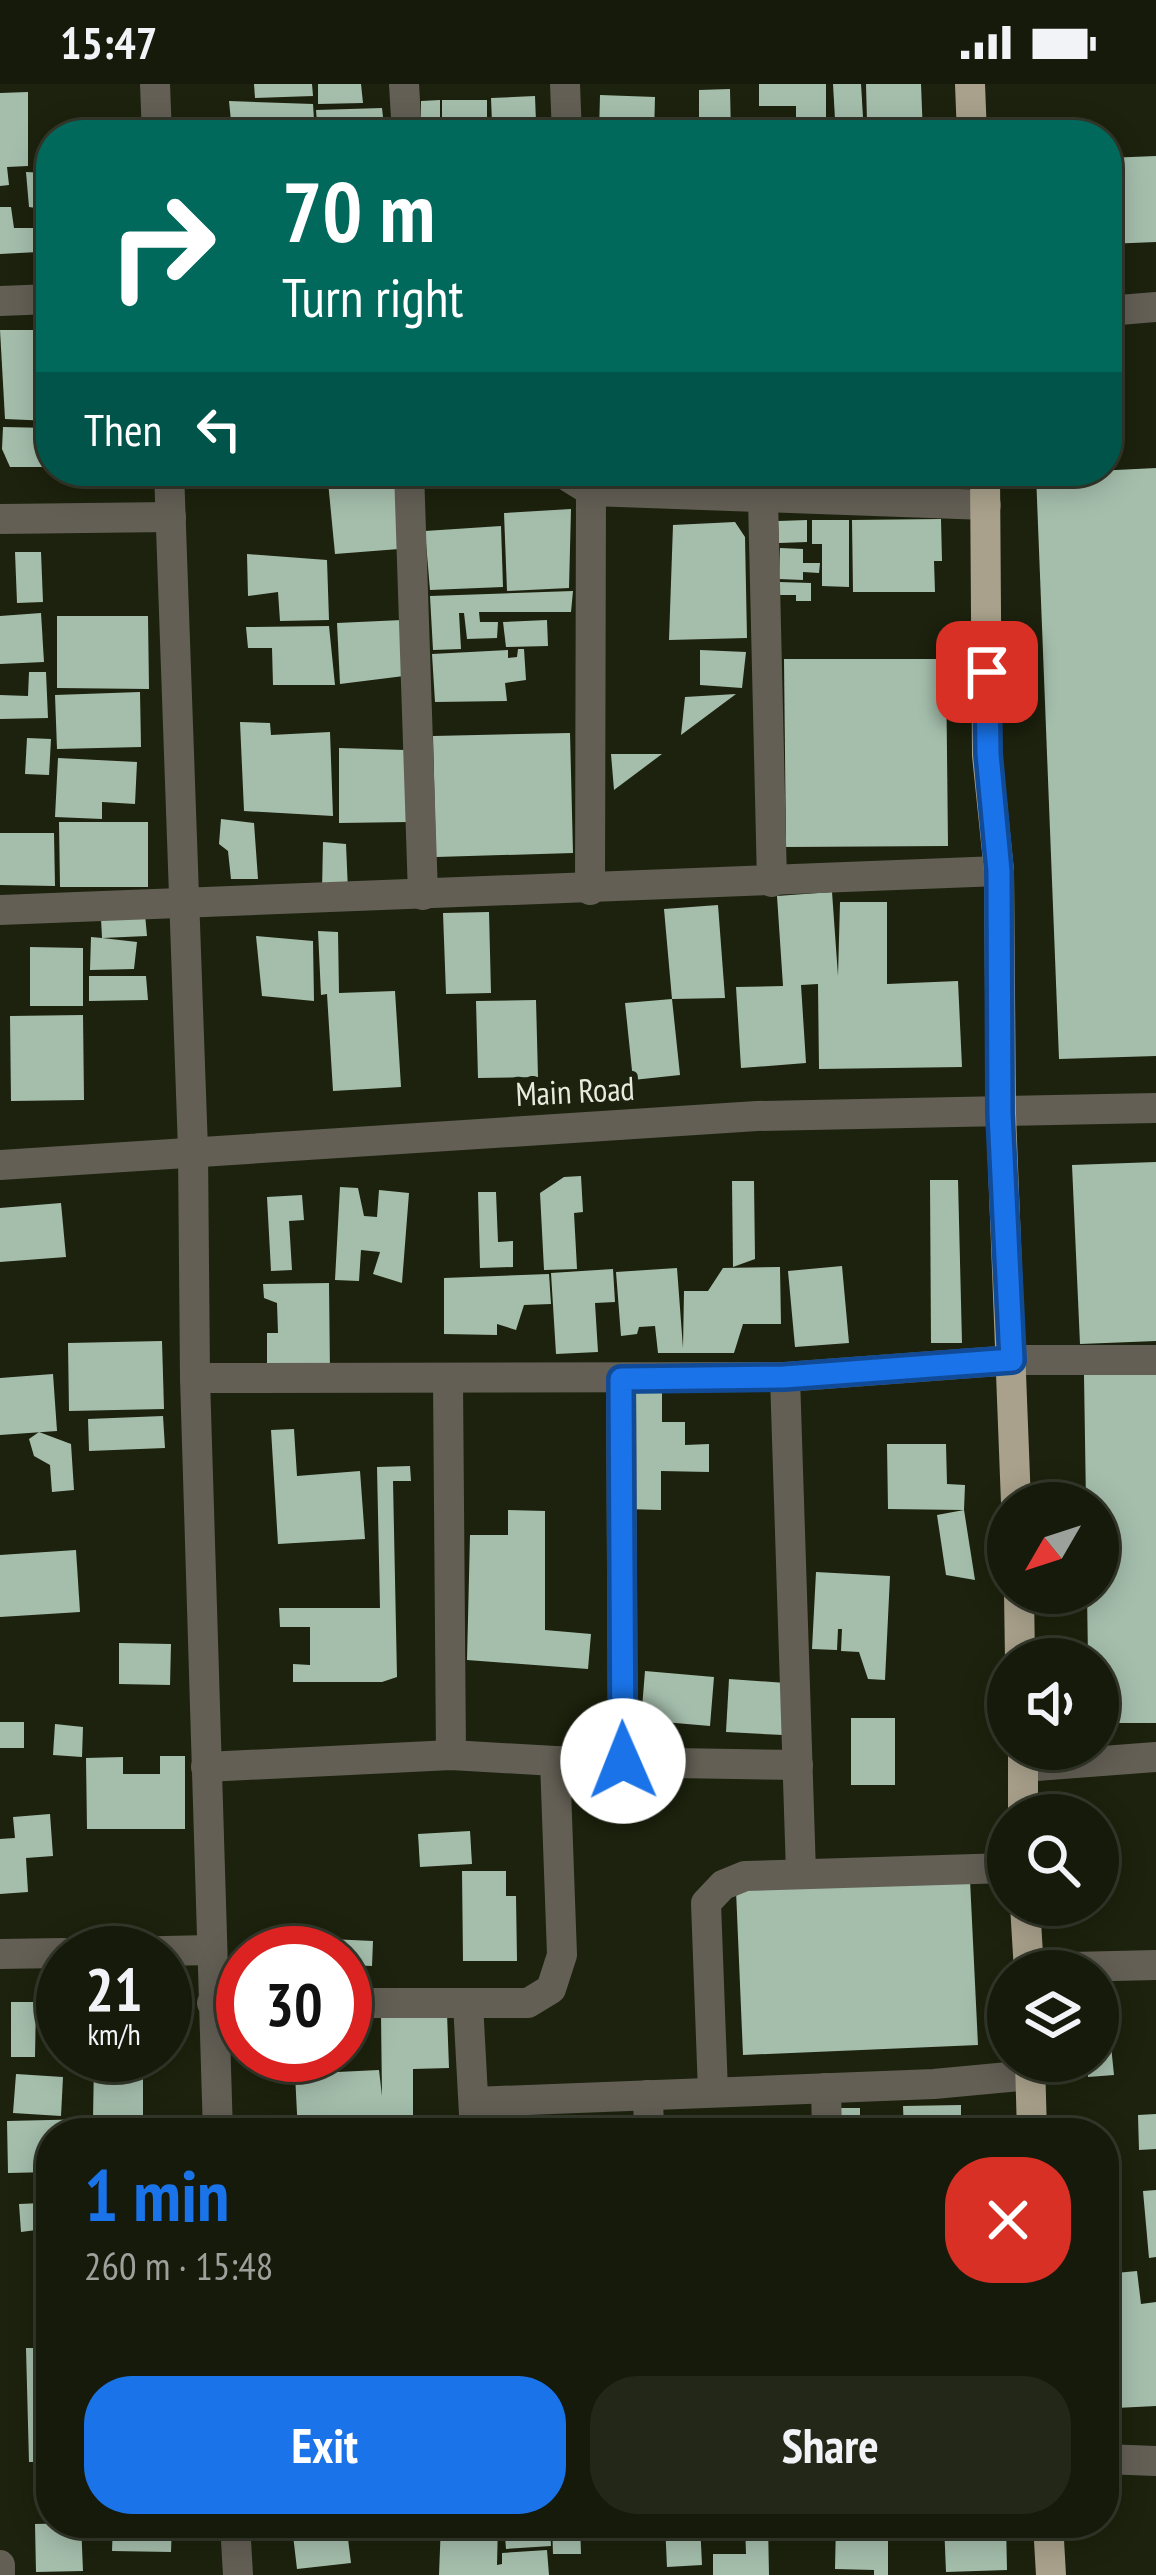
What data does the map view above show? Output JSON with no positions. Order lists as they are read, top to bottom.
{
  "streets": {
    "street": ["Main Road"]
  },
  "north": "bottom left",
  "page": {
    "status": "15:47",
    "turn": ["70 m", "Turn right"],
    "then": "Then",
    "speed": "21 km/h",
    "limit": "30",
    "heading": ["1 min", "260 m · 15:48"],
    "buttons": ["Exit", "Share"]
  }
}
